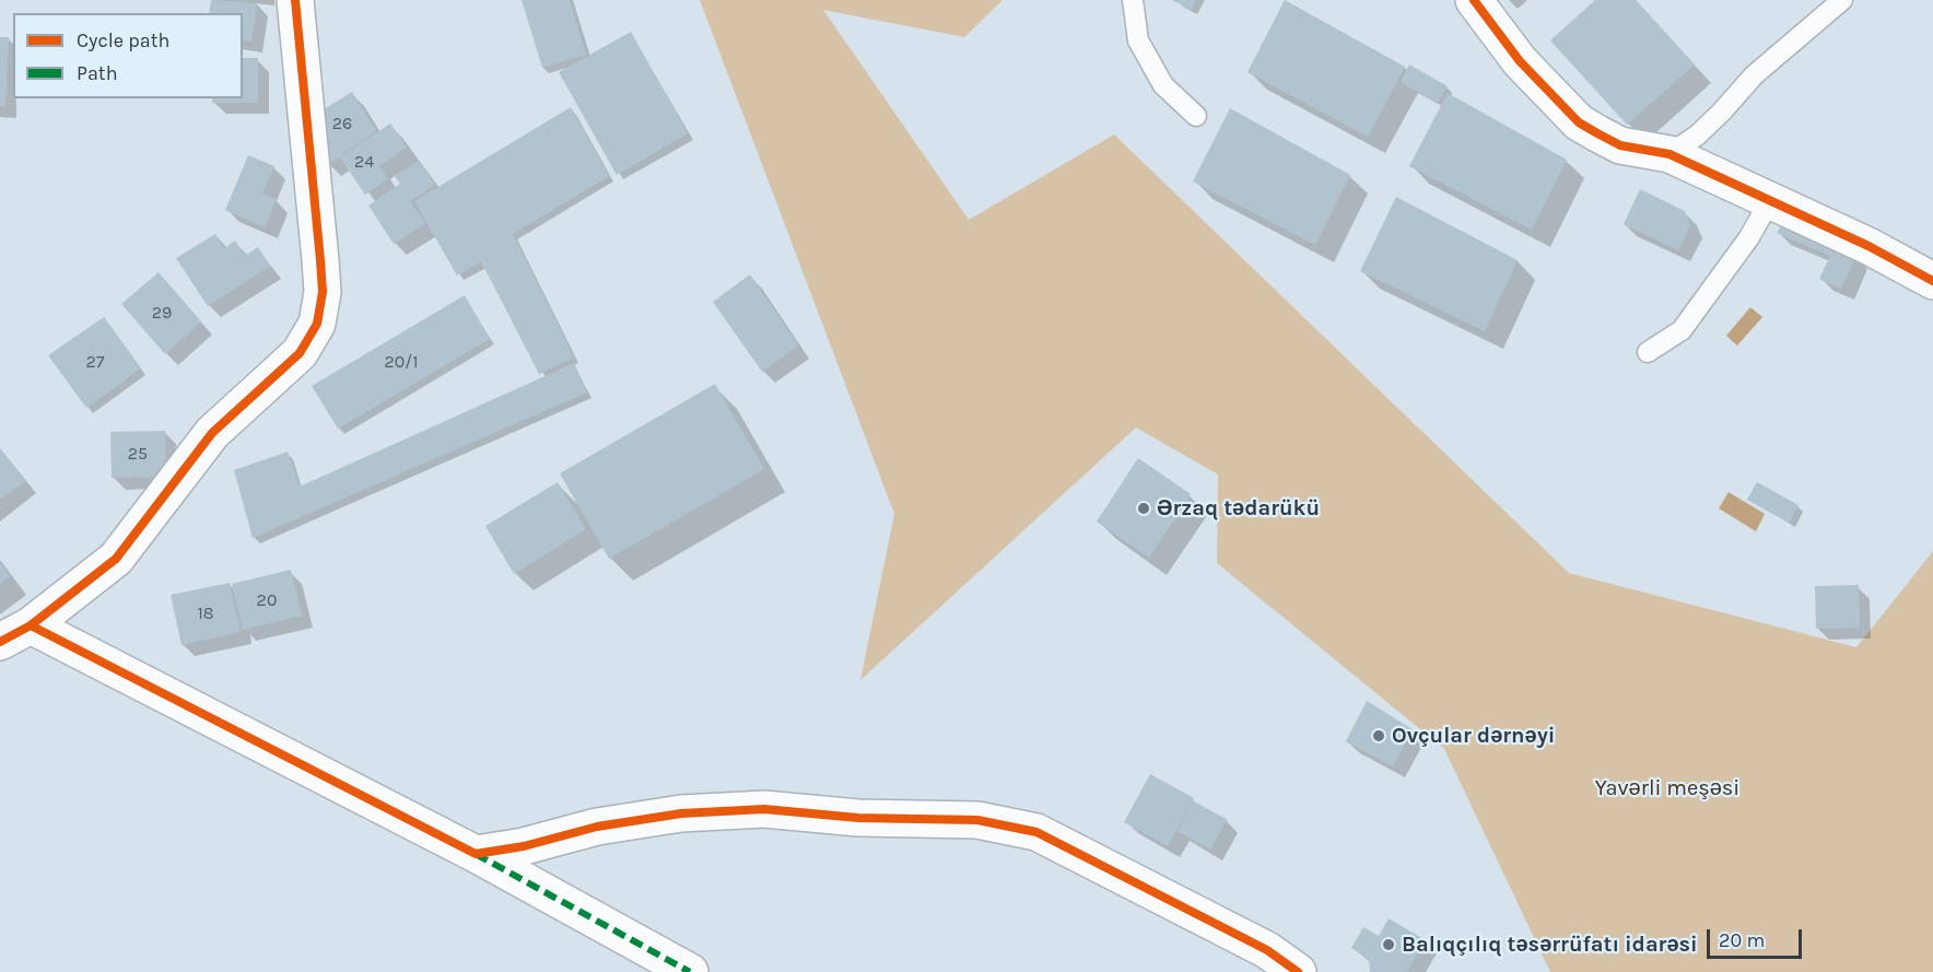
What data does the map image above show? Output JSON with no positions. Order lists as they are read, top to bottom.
{
  "parks": ["Yavərli meşəsi"],
  "places": ["Ərzaq tədarükü", "Ovçular dərnəyi", "Balıqçılıq təsərrüfatı idarəsi"],
  "house_numbers": [
    "26",
    "24",
    "29",
    "27",
    "20/1",
    "25",
    "20",
    "18"
  ],
  "legend": ["Cycle path", "Path"],
  "scale_bar": "20 m"
}
